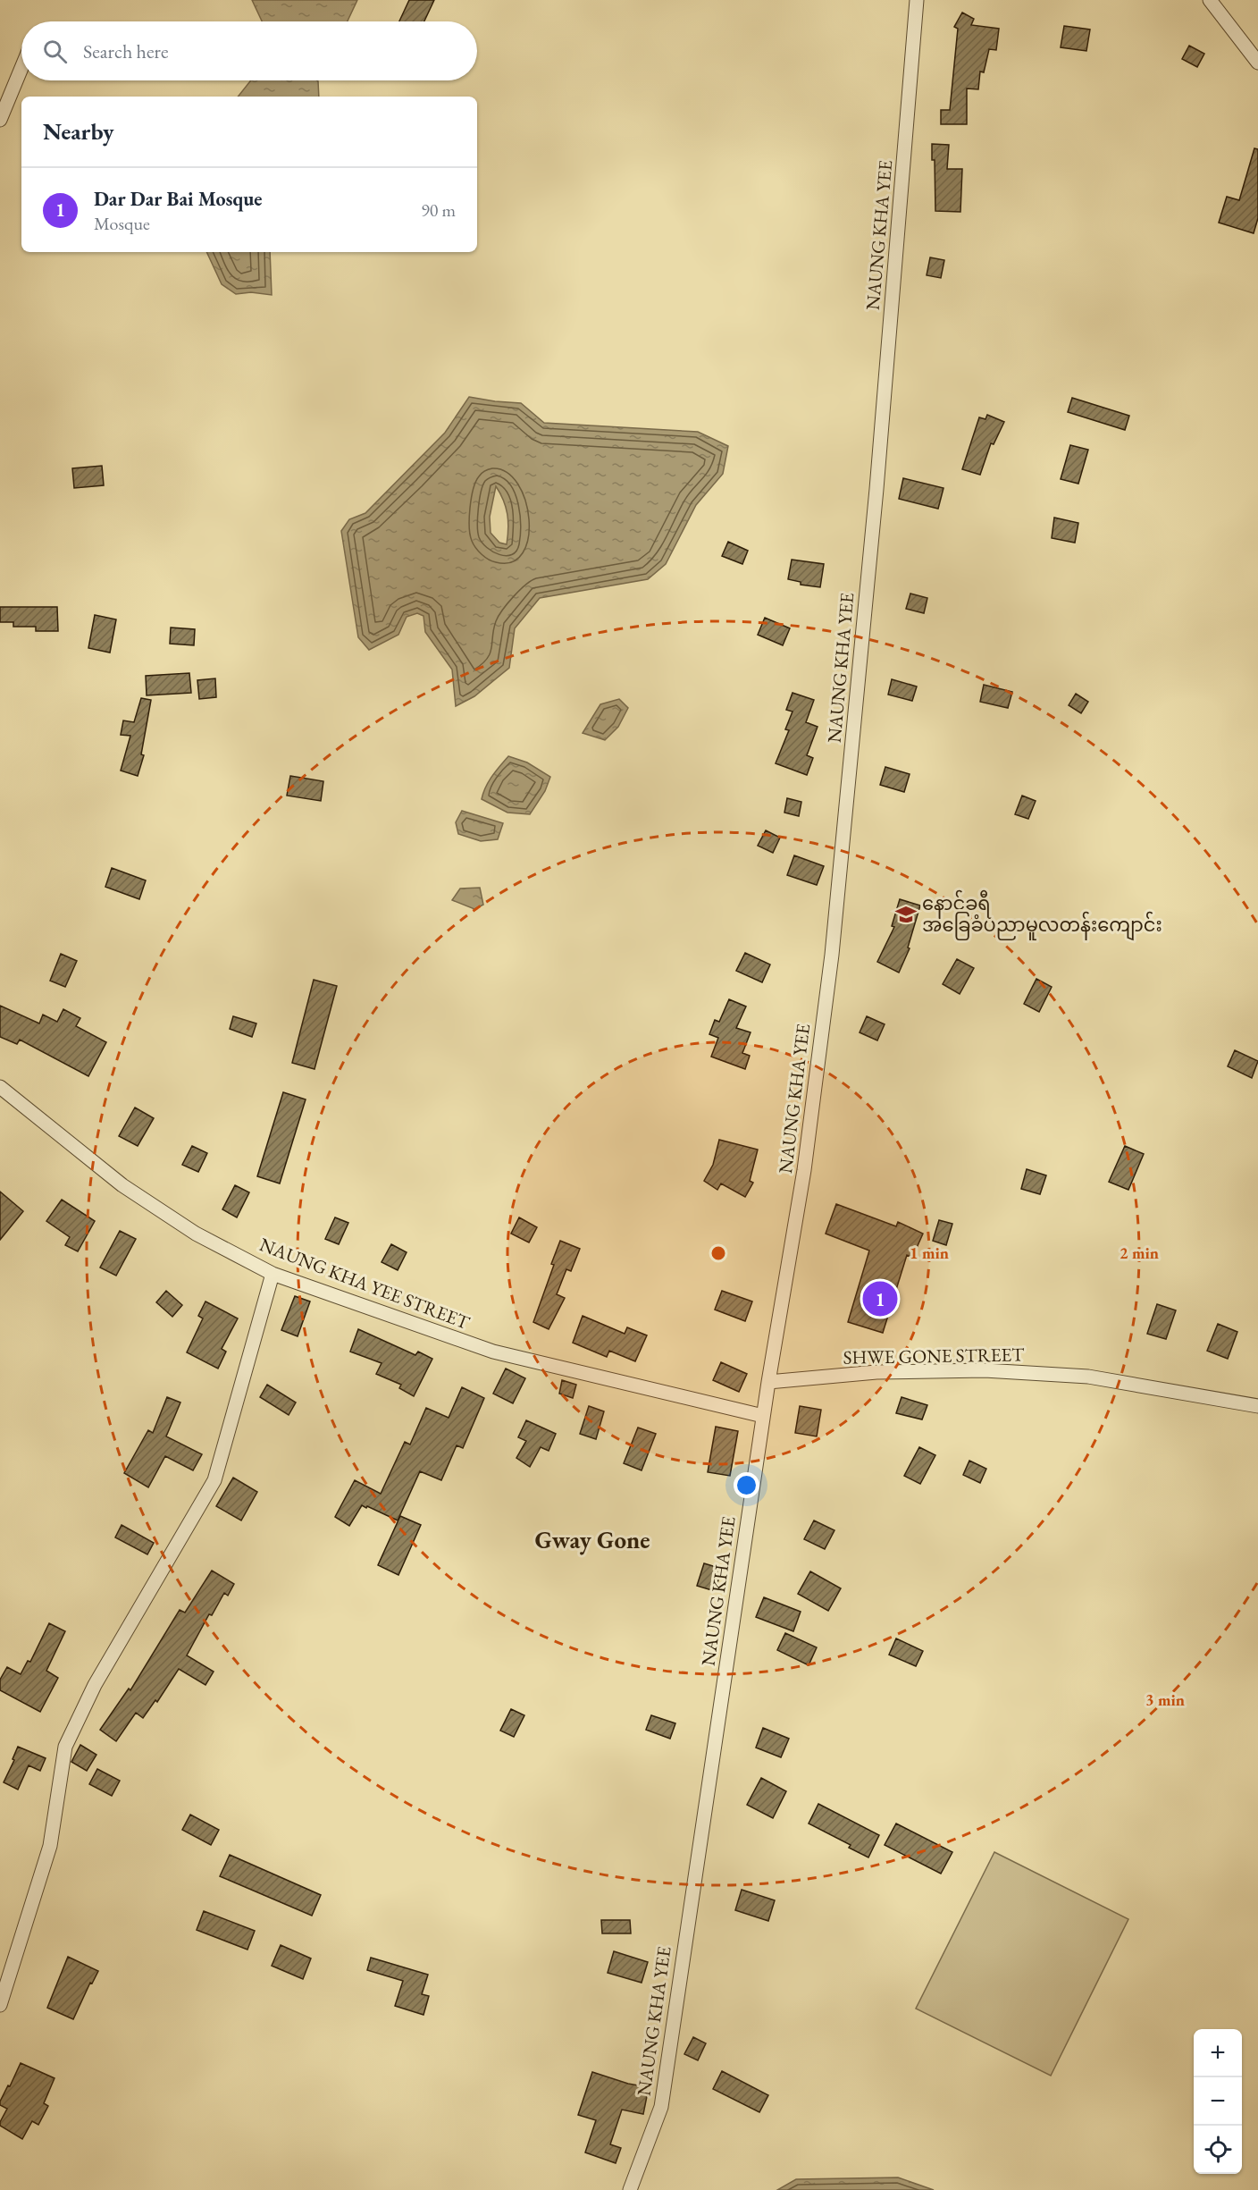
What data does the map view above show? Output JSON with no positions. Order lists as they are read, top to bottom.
{
  "streets": {
    "street": ["NAUNG KHA YEE", "NAUNG KHA YEE STREET", "SHWE GONE STREET"]
  },
  "crossings": [
    ["NAUNG KHA YEE", "NAUNG KHA YEE STREET"],
    ["NAUNG KHA YEE", "SHWE GONE STREET"]
  ],
  "districts": ["Gway Gone"],
  "places": {
    "school or university": ["နောင်ခရီ အခြေခံပညာမူလတန်းကျောင်း"]
  },
  "page": {
    "search": "Search here",
    "heading": "Nearby",
    "list": [
      {
        "mark": "1",
        "name": "Dar Dar Bai Mosque",
        "note": "Mosque",
        "value": "90 m"
      }
    ],
    "pins": "1",
    "map_buttons": ["+", "−"]
  },
  "rings": ["1 min", "2 min", "3 min"]
}
